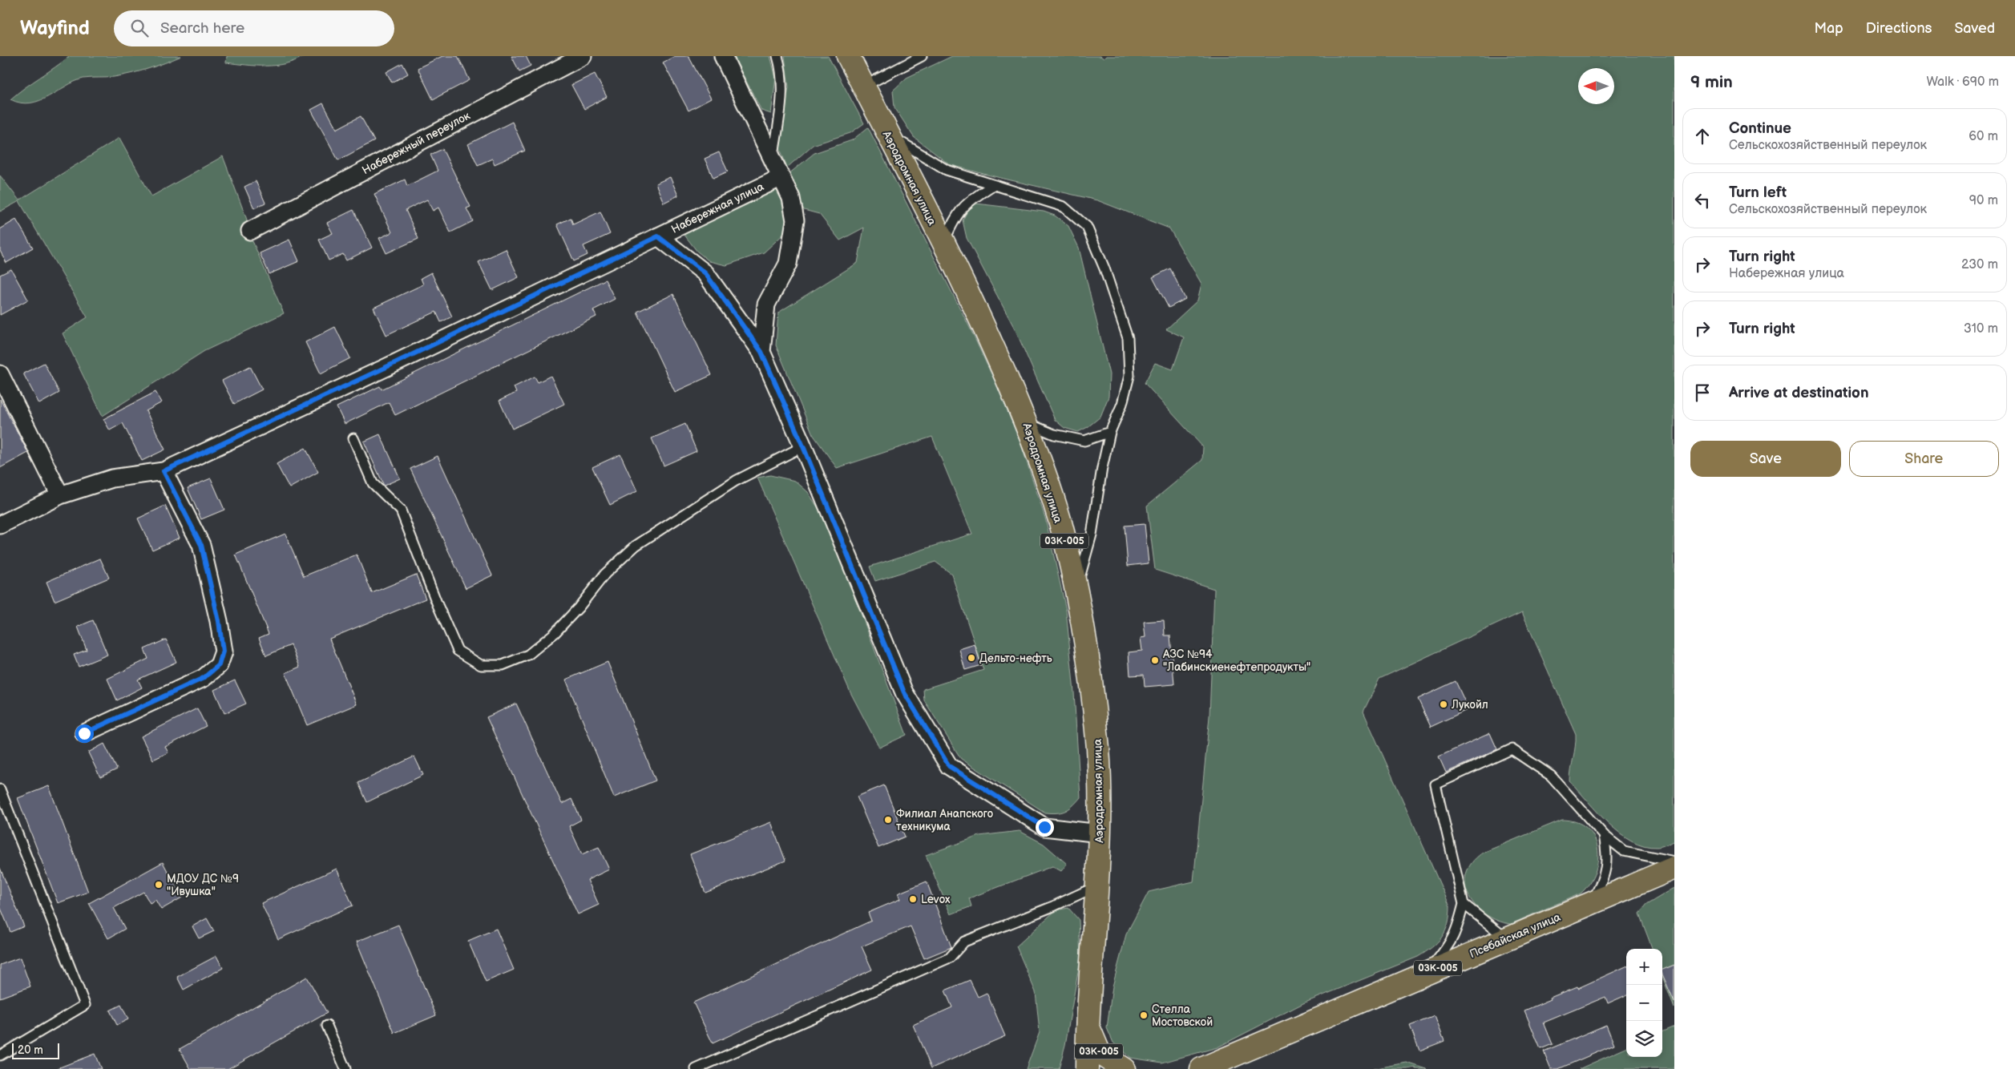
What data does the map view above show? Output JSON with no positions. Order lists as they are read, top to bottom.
{
  "streets": {
    "main road": ["Аэродромная улица", "03К-005", "Псебайская улица"],
    "street": ["Набережный переулок", "Набережная улица"]
  },
  "places": [
    "Дельто-нефть",
    "АЗС №94 \"Лабинскиенефтепродукты\"",
    "Лукойл",
    "Филиал Анапского техникума",
    "МДОУ ДС №9 \"Ивушка\"",
    "Levox",
    "Стелла Мостовской"
  ],
  "scale_bar": "20 m",
  "north": "left",
  "page": {
    "header": "Wayfind",
    "search": "Search here",
    "nav": ["Map", "Directions", "Saved"],
    "heading": ["9 min", "Walk · 690 m"],
    "list": [
      ["Continue", "Сельскохозяйственный переулок", "60 m"],
      ["Turn left", "Сельскохозяйственный переулок", "90 m"],
      ["Turn right", "Набережная улица", "230 m"],
      ["Turn right", "310 m"],
      "Arrive at destination"
    ],
    "buttons": ["Save", "Share"],
    "map_buttons": ["+", "−"],
    "scale": "20 m"
  }
}
